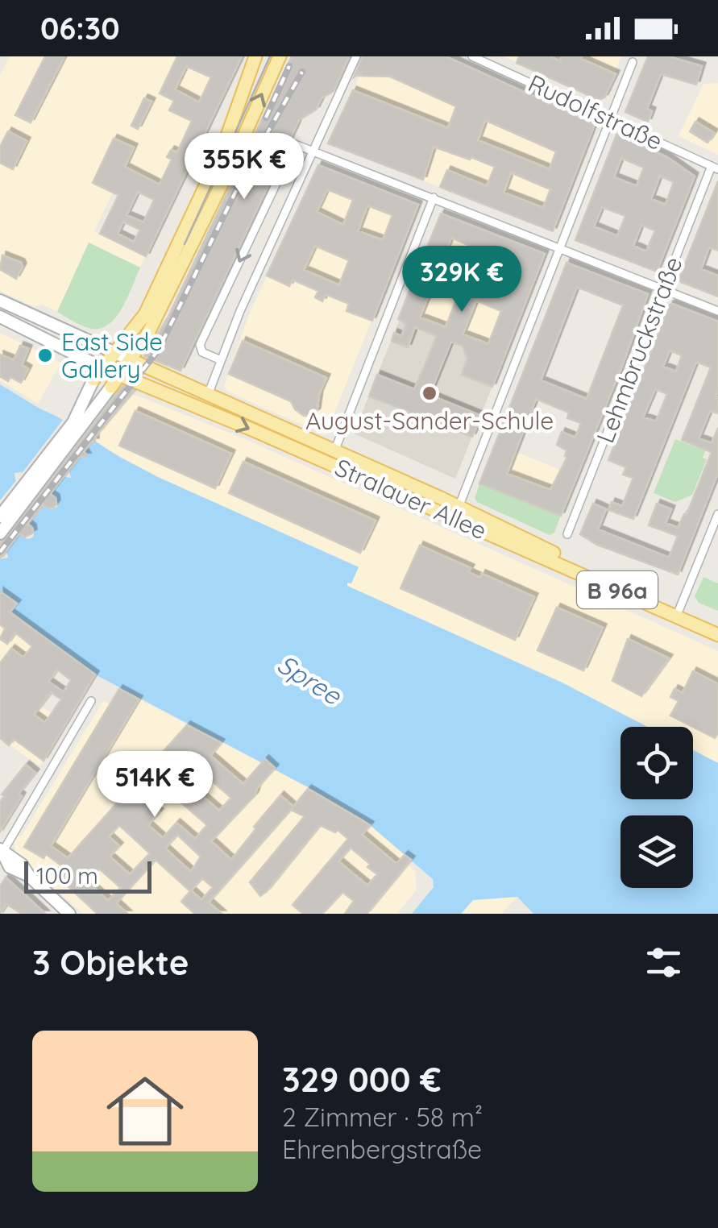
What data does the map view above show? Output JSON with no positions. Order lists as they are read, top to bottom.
{
  "streets": {
    "main road": ["Stralauer Allee", "B 96a"],
    "street": ["Rudolfstraße", "Lehmbruckstraße"]
  },
  "crossings": [
    ["Rudolfstraße", "Lehmbruckstraße"]
  ],
  "water": ["Spree"],
  "places": ["East Side Gallery", "August-Sander-Schule"],
  "scale_bar": "100 m",
  "page": {
    "status": "06:30",
    "price": ["355K €", "329K €", "514K €"],
    "scale": "100 m",
    "heading": "3 Objekte",
    "list": [
      {
        "name": "329 000 €",
        "note": "2 Zimmer · 58 m² · Ehrenbergstraße"
      }
    ]
  }
}
